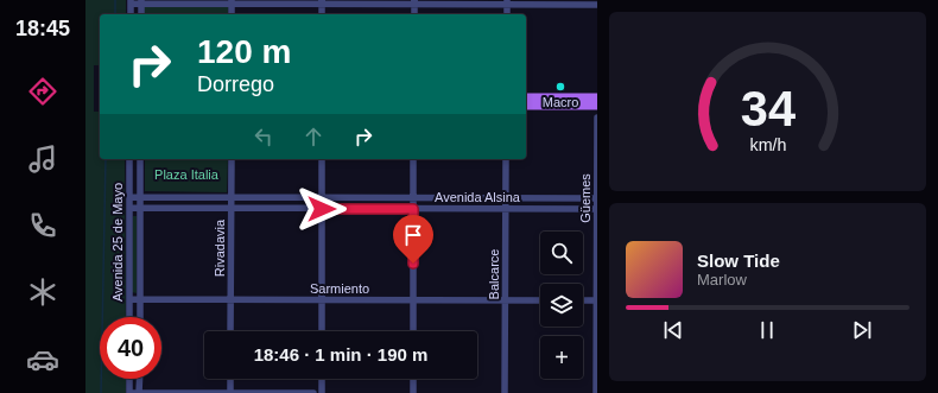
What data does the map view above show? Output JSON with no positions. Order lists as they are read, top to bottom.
{
  "streets": {
    "street": [
      "Avenida Alsina",
      "Güemes",
      "Avenida 25 de Mayo",
      "Rivadavia",
      "Balcarce",
      "Sarmiento"
    ]
  },
  "crossings": [
    ["Avenida Alsina", "Güemes"],
    ["Avenida Alsina", "Avenida 25 de Mayo"],
    ["Avenida Alsina", "Rivadavia"],
    ["Avenida Alsina", "Balcarce"],
    ["Avenida 25 de Mayo", "Sarmiento"],
    ["Rivadavia", "Sarmiento"],
    ["Balcarce", "Sarmiento"]
  ],
  "parks": ["Plaza Italia"],
  "places": ["Macro"],
  "page": {
    "tabs": "18:45",
    "turn": ["120 m", "Dorrego"],
    "map_buttons": "+",
    "song": ["Slow Tide", "Marlow"],
    "limit": "40",
    "trip": "18:46 · 1 min · 190 m",
    "gauge": ["34", "km/h"]
  }
}
